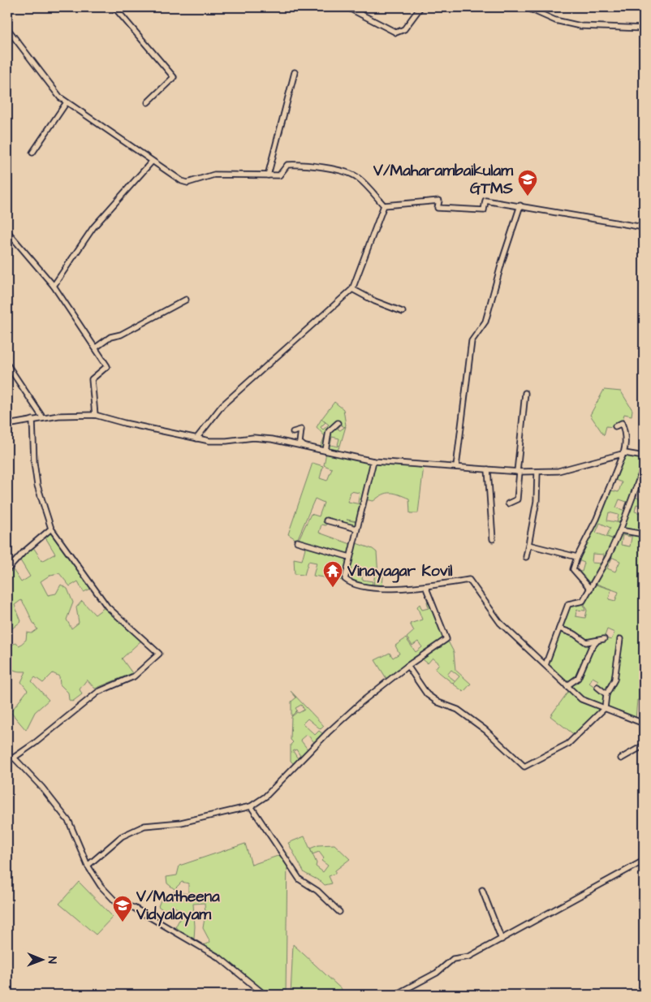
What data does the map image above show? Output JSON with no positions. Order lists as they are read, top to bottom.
{
  "places": {
    "school or university": ["V/Maharambaikulam GTMS", "V/Matheena Vidyalayam"],
    "temple": ["Vinayagar Kovil"]
  },
  "north": "right"
}
